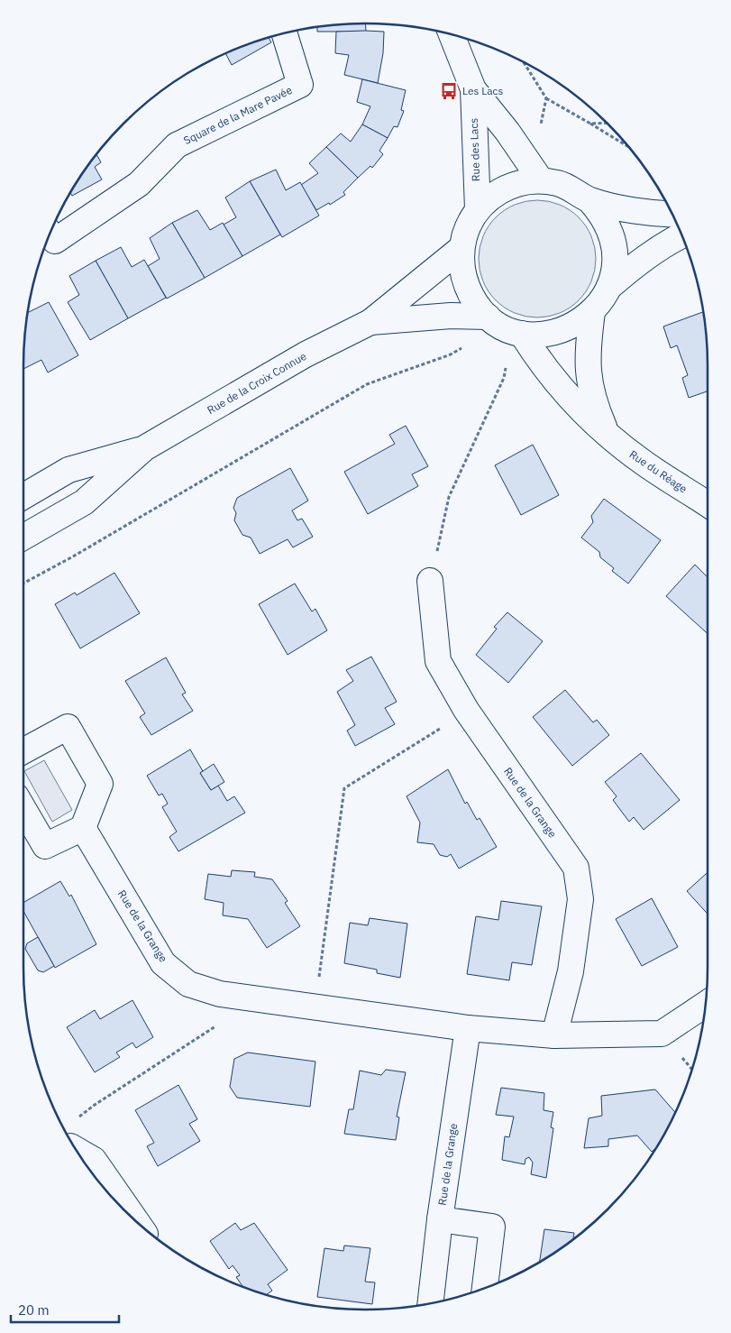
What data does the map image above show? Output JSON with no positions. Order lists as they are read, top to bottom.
{
  "streets": {
    "street": [
      "Square de la Mare Pavée",
      "Rue des Lacs",
      "Rue de la Croix Connue",
      "Rue du Réage",
      "Rue de la Grange"
    ]
  },
  "crossings": [
    ["Rue des Lacs", "Rue de la Croix Connue"],
    ["Rue des Lacs", "Rue du Réage"],
    ["Rue de la Croix Connue", "Rue du Réage"]
  ],
  "places": {
    "bus stop": ["Les Lacs"]
  },
  "scale_bar": "20 m"
}
